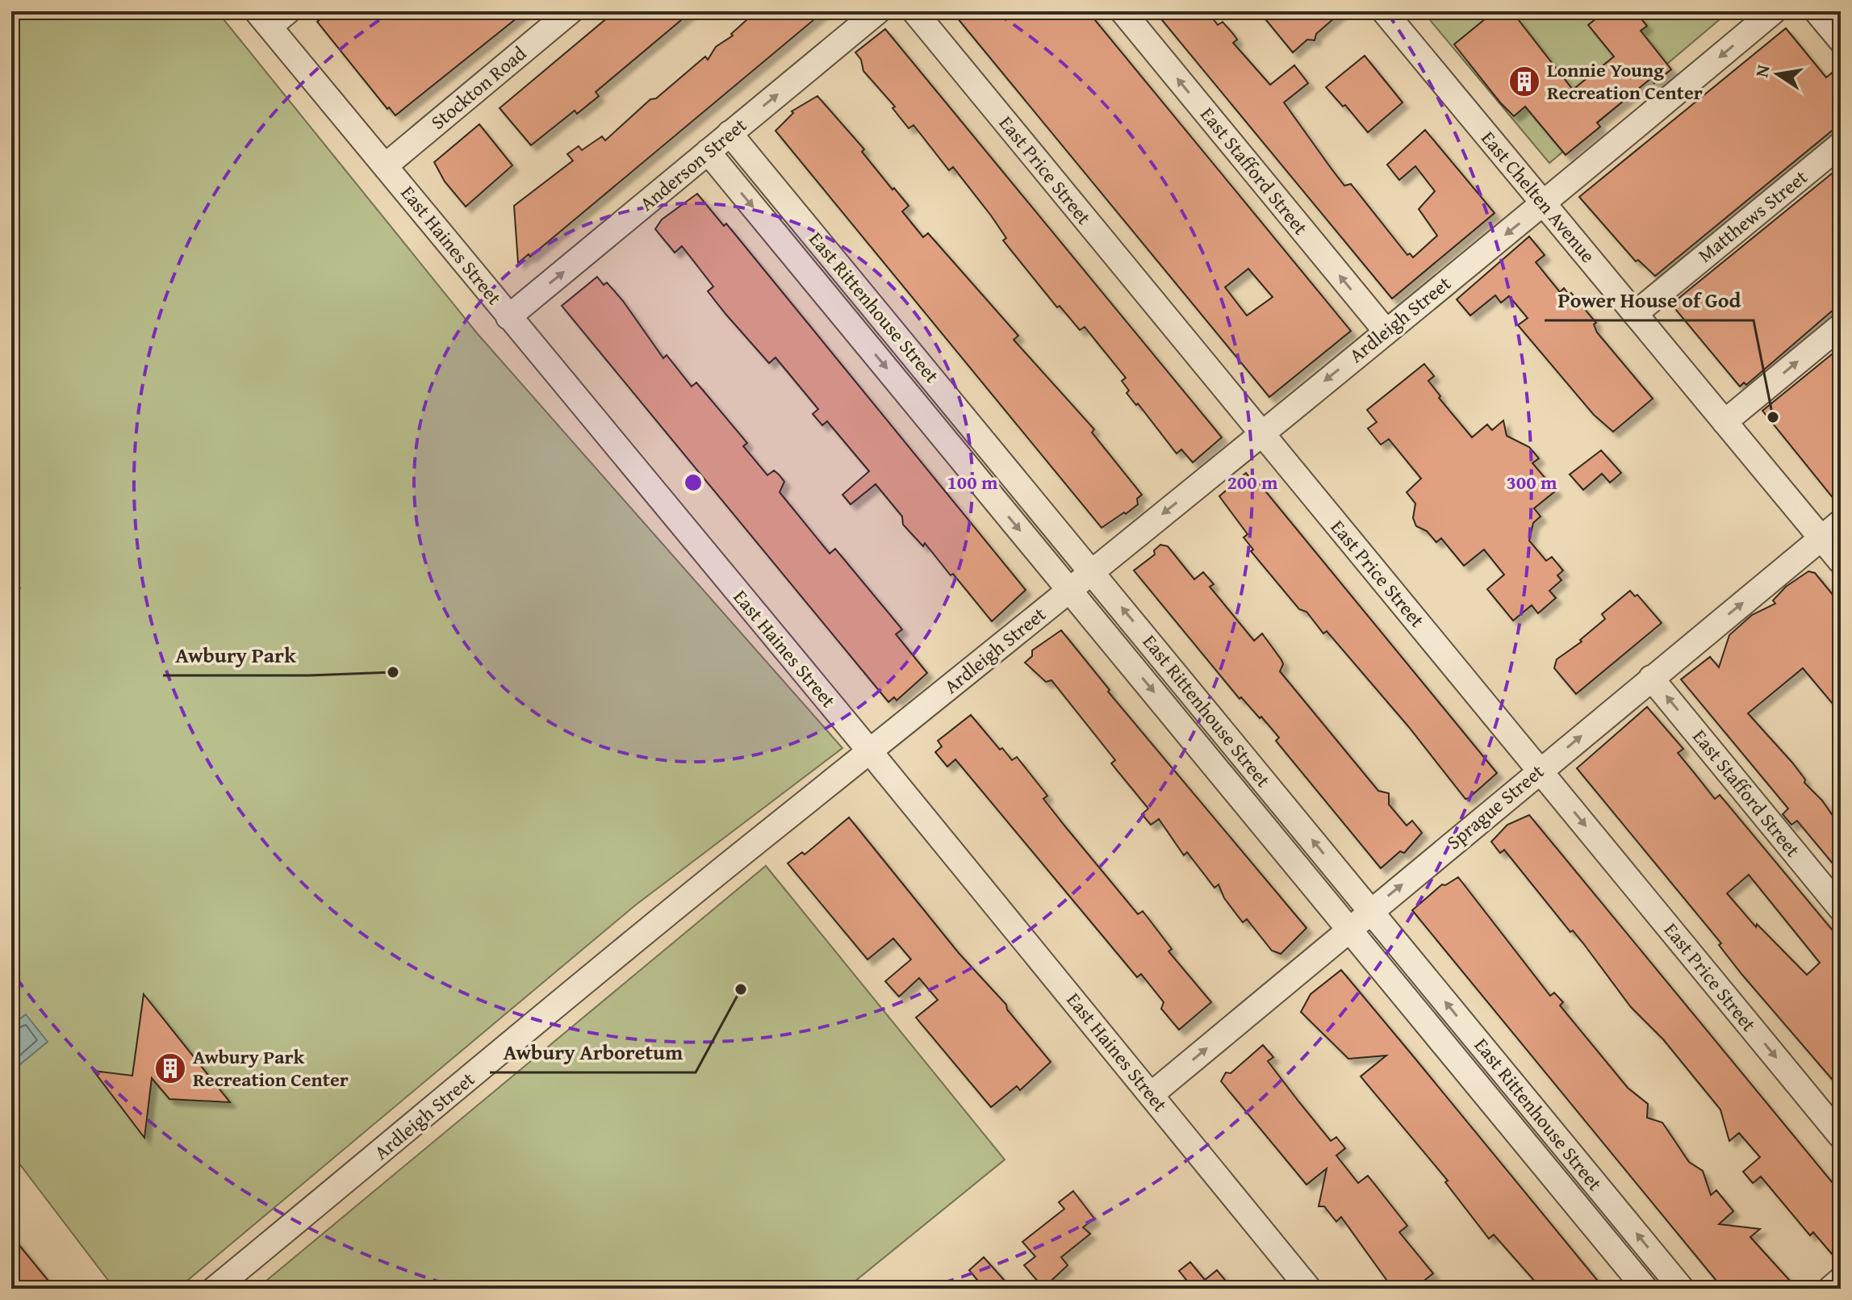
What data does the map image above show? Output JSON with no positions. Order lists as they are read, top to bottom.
{
  "streets": {
    "street": [
      "Stockton Road",
      "Anderson Street",
      "East Price Street",
      "East Stafford Street",
      "East Chelten Avenue",
      "Matthews Street",
      "East Haines Street",
      "East Rittenhouse Street",
      "Ardleigh Street",
      "Sprague Street"
    ]
  },
  "crossings": [
    ["Stockton Road", "East Haines Street"],
    ["Anderson Street", "East Haines Street"],
    ["Anderson Street", "East Rittenhouse Street"],
    ["East Price Street", "Ardleigh Street"],
    ["East Price Street", "Sprague Street"],
    ["East Stafford Street", "Ardleigh Street"],
    ["East Stafford Street", "Sprague Street"],
    ["East Chelten Avenue", "Matthews Street"],
    ["East Chelten Avenue", "Ardleigh Street"],
    ["East Chelten Avenue", "Sprague Street"],
    ["East Haines Street", "Ardleigh Street"],
    ["East Haines Street", "Sprague Street"],
    ["East Rittenhouse Street", "Ardleigh Street"],
    ["East Rittenhouse Street", "Sprague Street"]
  ],
  "one_way": [
    "Anderson Street",
    "East Stafford Street",
    "Ardleigh Street",
    "Sprague Street"
  ],
  "places": {
    "building": ["Lonnie Young Recreation Center", "Awbury Park Recreation Center"],
    "other": ["Power House of God", "Awbury Park", "Awbury Arboretum"]
  },
  "north": "left",
  "rings": ["100 m", "200 m", "300 m"]
}
